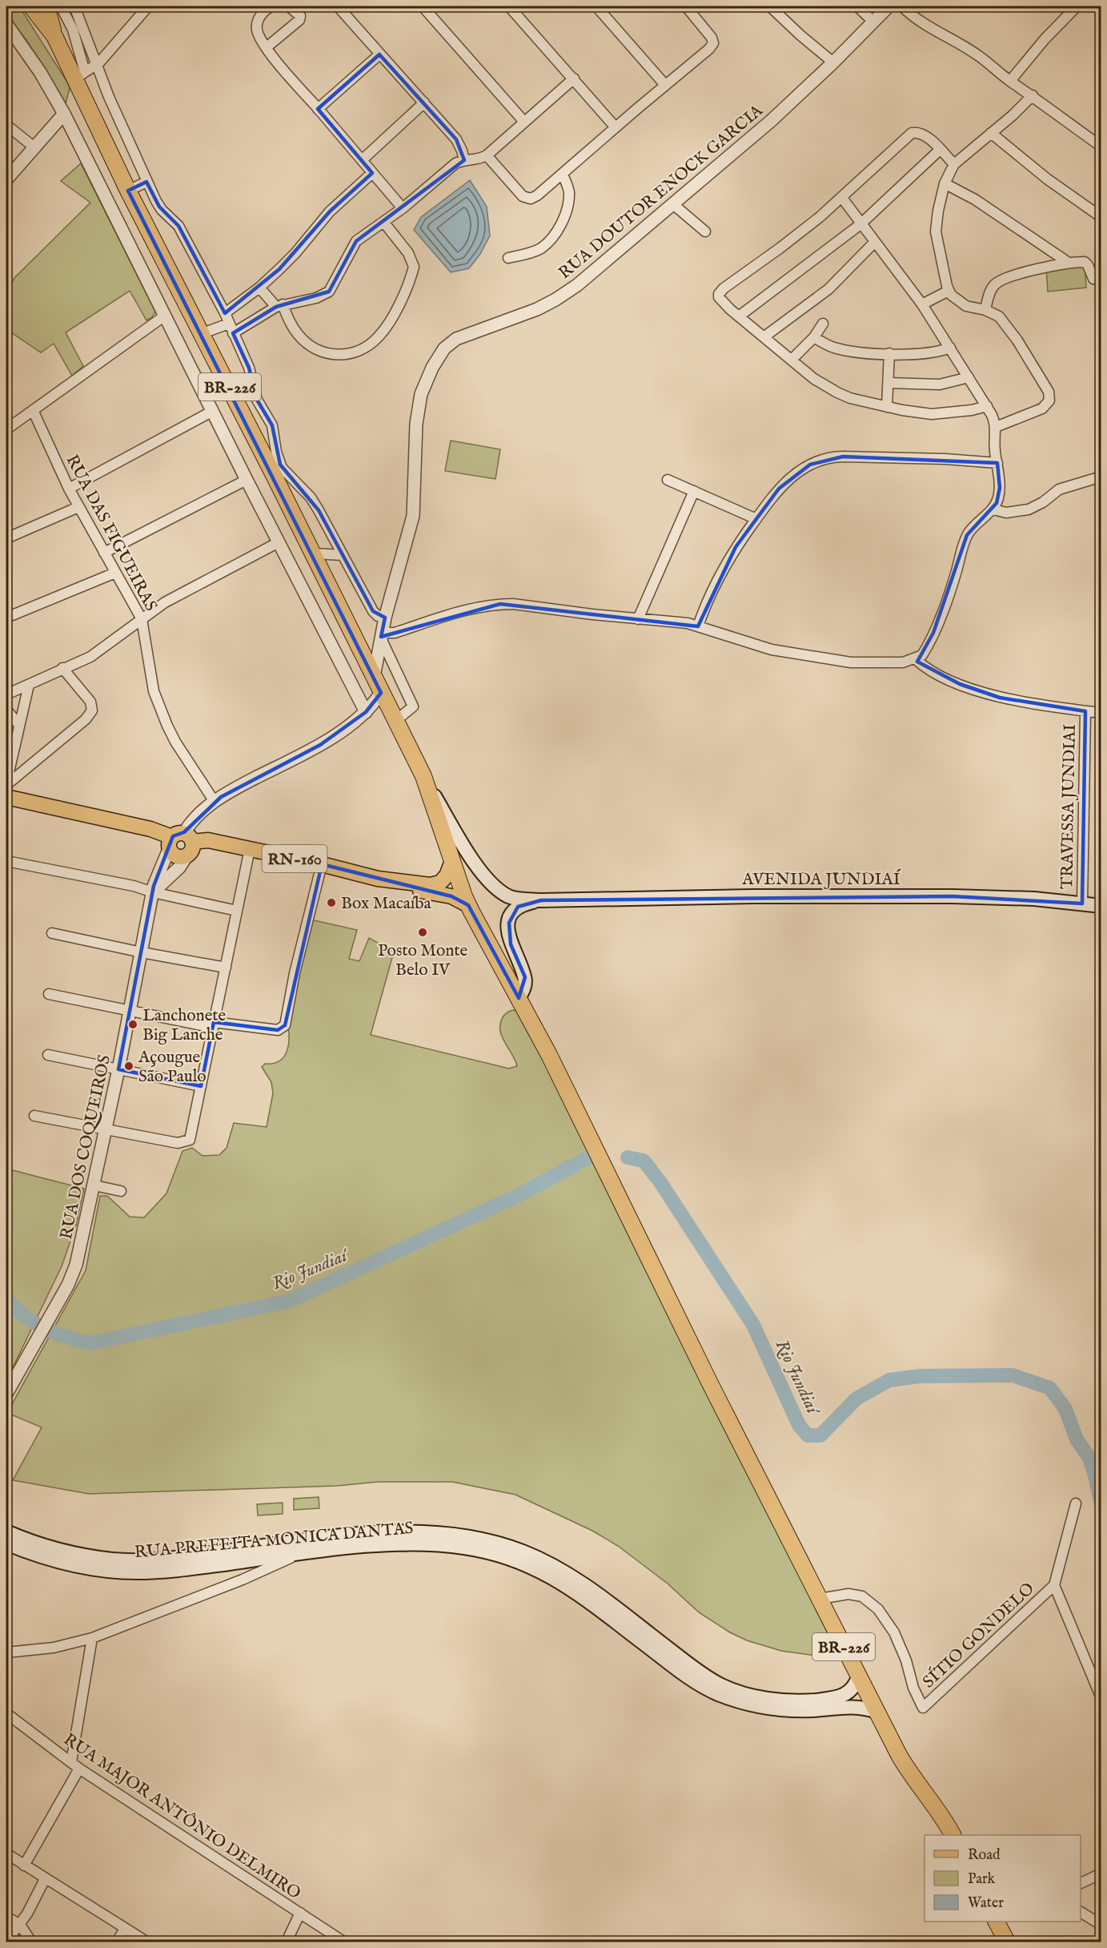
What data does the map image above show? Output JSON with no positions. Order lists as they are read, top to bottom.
{
  "streets": {
    "highway": ["BR-226"],
    "main road": ["RN-160", "AVENIDA JUNDIAÍ", "RUA PREFEITA MONICA DANTAS"],
    "street": [
      "RUA DOUTOR ENOCK GARCIA",
      "RUA DAS FIGUEIRAS",
      "TRAVESSA JUNDIAI",
      "RUA DOS COQUEIROS",
      "SÍTIO GONDELO",
      "RUA MAJOR ANTÔNIO DELMIRO"
    ]
  },
  "crossings": [
    ["RUA DOUTOR ENOCK GARCIA", "BR-226"],
    ["BR-226", "RN-160"],
    ["BR-226", "AVENIDA JUNDIAÍ"],
    ["BR-226", "RUA PREFEITA MONICA DANTAS"],
    ["BR-226", "SÍTIO GONDELO"],
    ["TRAVESSA JUNDIAI", "AVENIDA JUNDIAÍ"],
    ["RN-160", "RUA DOS COQUEIROS"]
  ],
  "water": ["Rio Jundiaí"],
  "places": [
    "Box Macaíba",
    "Posto Monte Belo IV",
    "Lanchonete Big Lanche",
    "Açougue São Paulo"
  ],
  "legend": ["Road", "Park", "Water"]
}
